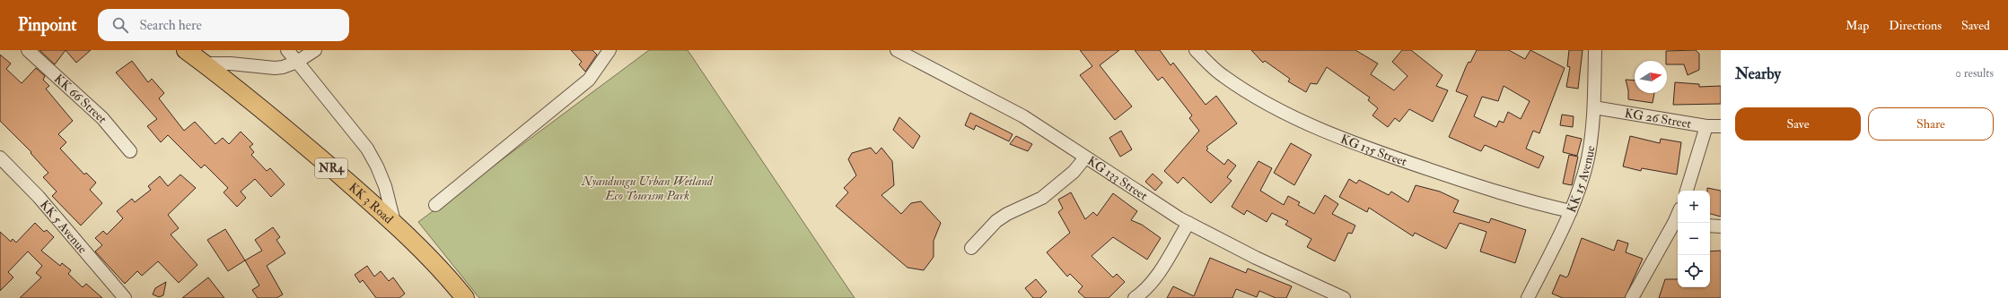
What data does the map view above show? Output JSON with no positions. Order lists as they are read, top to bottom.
{
  "streets": {
    "highway": ["NR4", "KK 3 Road"],
    "street": [
      "KK 66 Street",
      "KG 26 Street",
      "KG 135 Street",
      "KG 133 Street",
      "KK 15 Avenue",
      "KK 5 Avenue"
    ]
  },
  "crossings": [
    ["KG 26 Street", "KK 15 Avenue"],
    ["KG 135 Street", "KK 15 Avenue"]
  ],
  "parks": ["Nyandungu Urban Wetland Eco Tourism Park"],
  "north": "right",
  "page": {
    "header": "Pinpoint",
    "search": "Search here",
    "nav": ["Map", "Directions", "Saved"],
    "heading": ["Nearby", "0 results"],
    "buttons": ["Save", "Share"],
    "map_buttons": ["+", "−"]
  }
}
